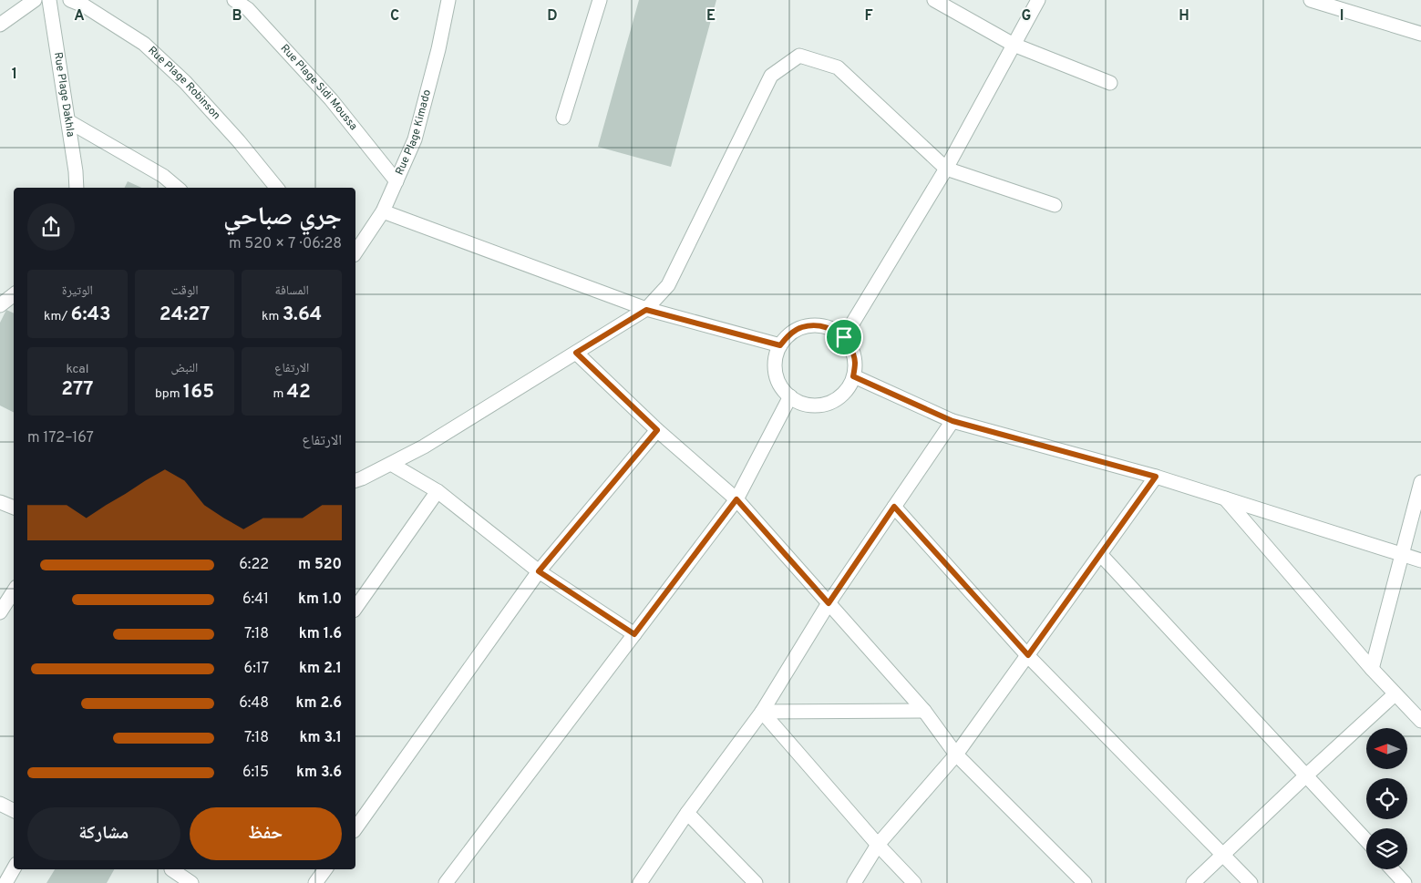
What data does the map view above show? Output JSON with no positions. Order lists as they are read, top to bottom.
{
  "streets": {
    "street": [
      "Rue Plage Robinson",
      "Rue Plage Sidi Moussa",
      "Rue Plage Dakhla",
      "Rue Plage Kimado"
    ]
  },
  "crossings": [
    ["Rue Plage Sidi Moussa", "Rue Plage Kimado"]
  ],
  "north": "left",
  "page": {
    "heading": ["جري صباحي", "06:28 · 7 × 520 m"],
    "stats": [
      ["المسافة", "3.64 km"],
      ["الوقت", "24:27"],
      ["الوتيرة", "6:43 /km"],
      ["الارتفاع", "42 m"],
      ["النبض", "165 bpm"],
      ["kcal", "277"]
    ],
    "chart": ["الارتفاع", "167–172 m"],
    "list": [
      {
        "name": "520 m",
        "note": "6:22"
      },
      {
        "name": "1.0 km",
        "note": "6:41"
      },
      {
        "name": "1.6 km",
        "note": "7:18"
      },
      {
        "name": "2.1 km",
        "note": "6:17"
      },
      {
        "name": "2.6 km",
        "note": "6:48"
      },
      {
        "name": "3.1 km",
        "note": "7:18"
      },
      {
        "name": "3.6 km",
        "note": "6:15"
      }
    ],
    "buttons": ["حفظ", "مشاركة"]
  },
  "grid": {
    "columns": [
      "A",
      "B",
      "C",
      "D",
      "E",
      "F",
      "G",
      "H",
      "I"
    ],
    "rows": ["1"]
  }
}
